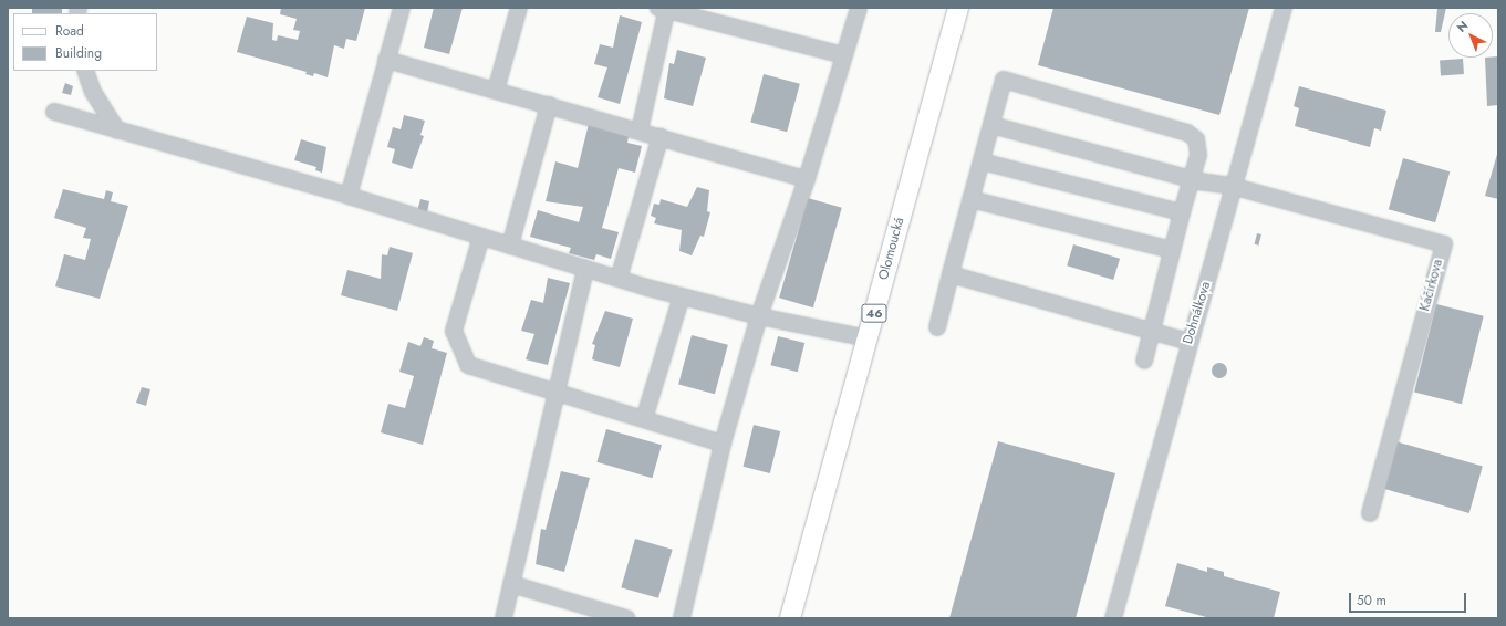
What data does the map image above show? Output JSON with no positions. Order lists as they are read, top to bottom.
{
  "streets": {
    "main road": ["Olomoucká", "46"],
    "street": ["Kačírkova", "Dohnálkova"]
  },
  "crossings": [
    ["Kačírkova", "Dohnálkova"]
  ],
  "legend": ["Road", "Building"],
  "scale_bar": "50 m",
  "north": "top left"
}
